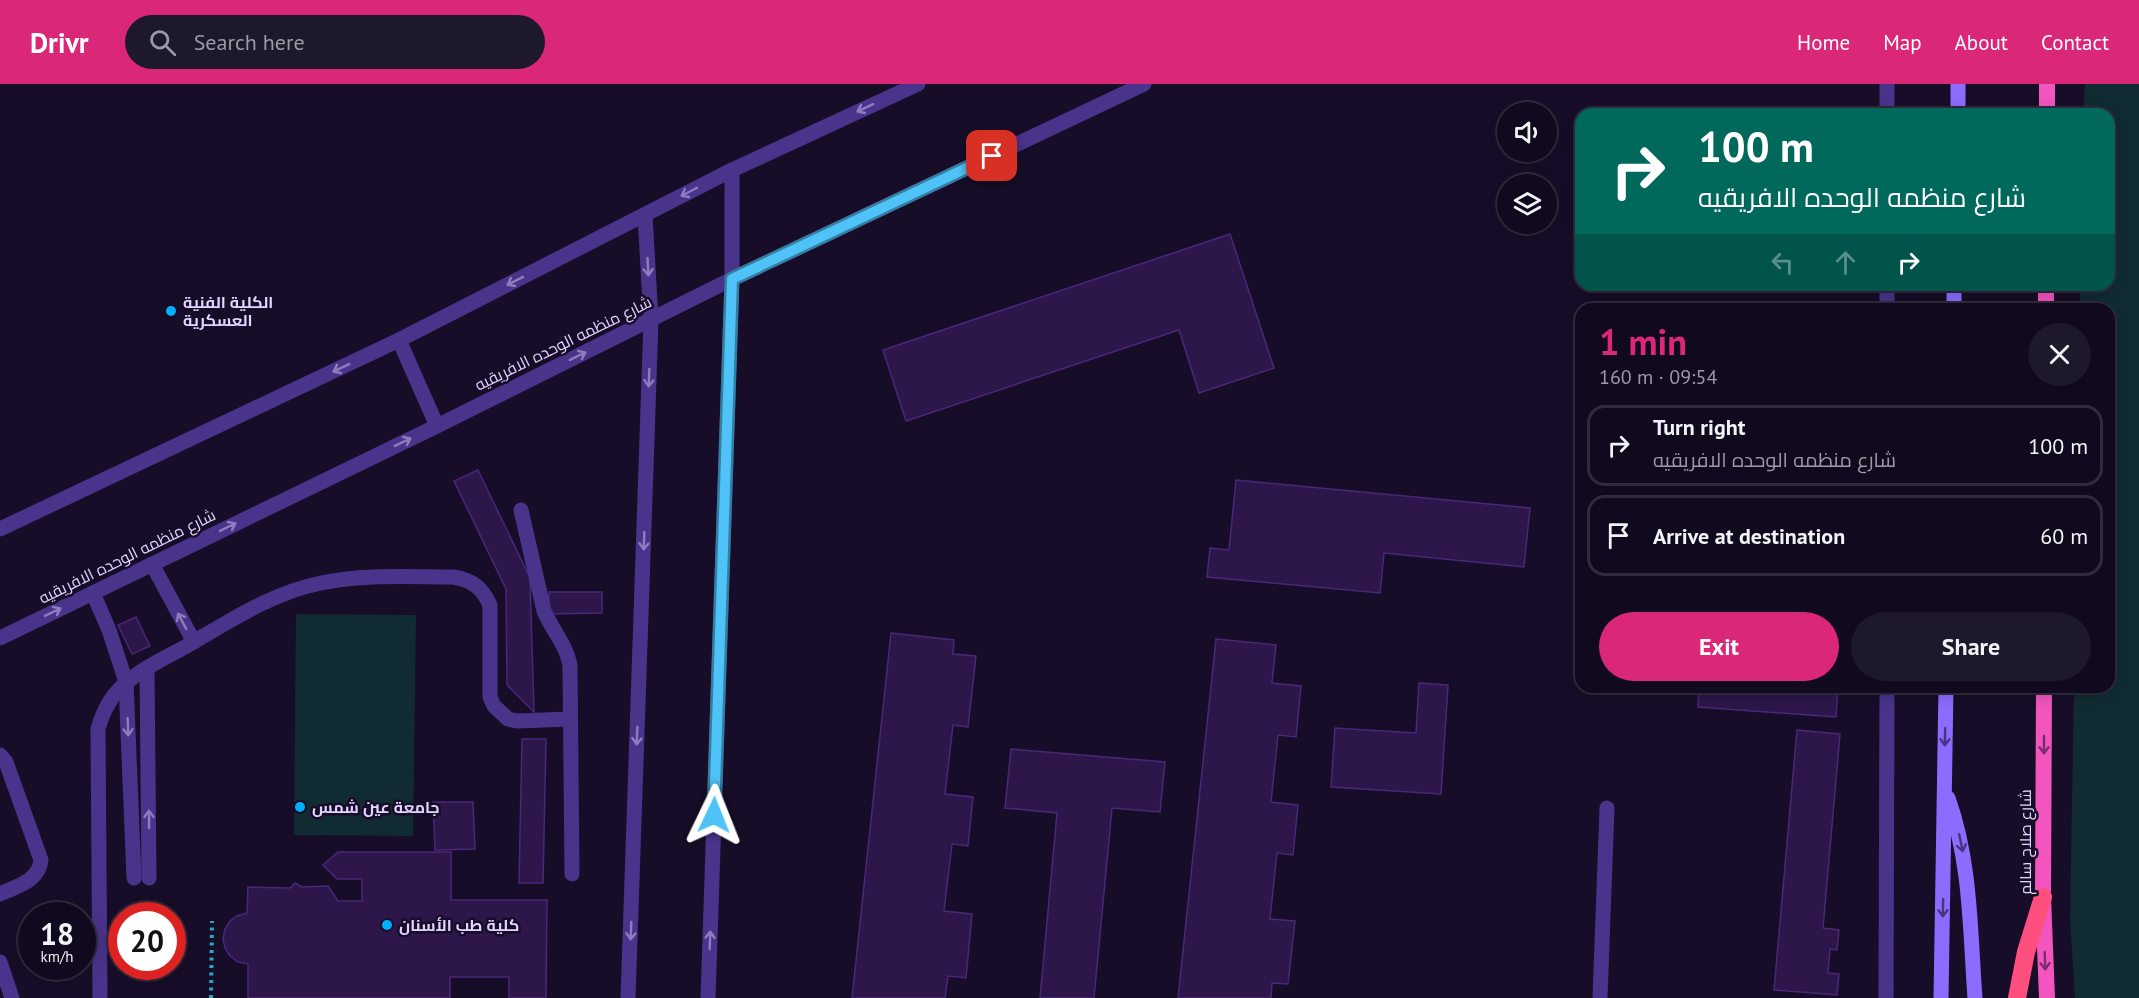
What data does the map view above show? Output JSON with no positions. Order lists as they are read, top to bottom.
{
  "streets": {
    "highway": ["شارع صلاح سالم"],
    "street": ["شارع منظمه الوحده الافريقيه"]
  },
  "places": ["الكلية الفنية العسكرية", "جامعة عين شمس", "كلية طب الأسنان"],
  "page": {
    "header": "Drivr",
    "search": "Search here",
    "nav": [
      "Home",
      "Map",
      "About",
      "Contact"
    ],
    "turn": ["100 m", "شارع منظمه الوحده الافريقيه"],
    "heading": ["1 min", "160 m · 09:54"],
    "list": [
      {
        "name": "Turn right",
        "note": "شارع منظمه الوحده الافريقيه",
        "value": "100 m"
      },
      {
        "name": "Arrive at destination",
        "value": "60 m"
      }
    ],
    "buttons": ["Exit", "Share"],
    "speed": "18 km/h",
    "limit": "20"
  }
}
